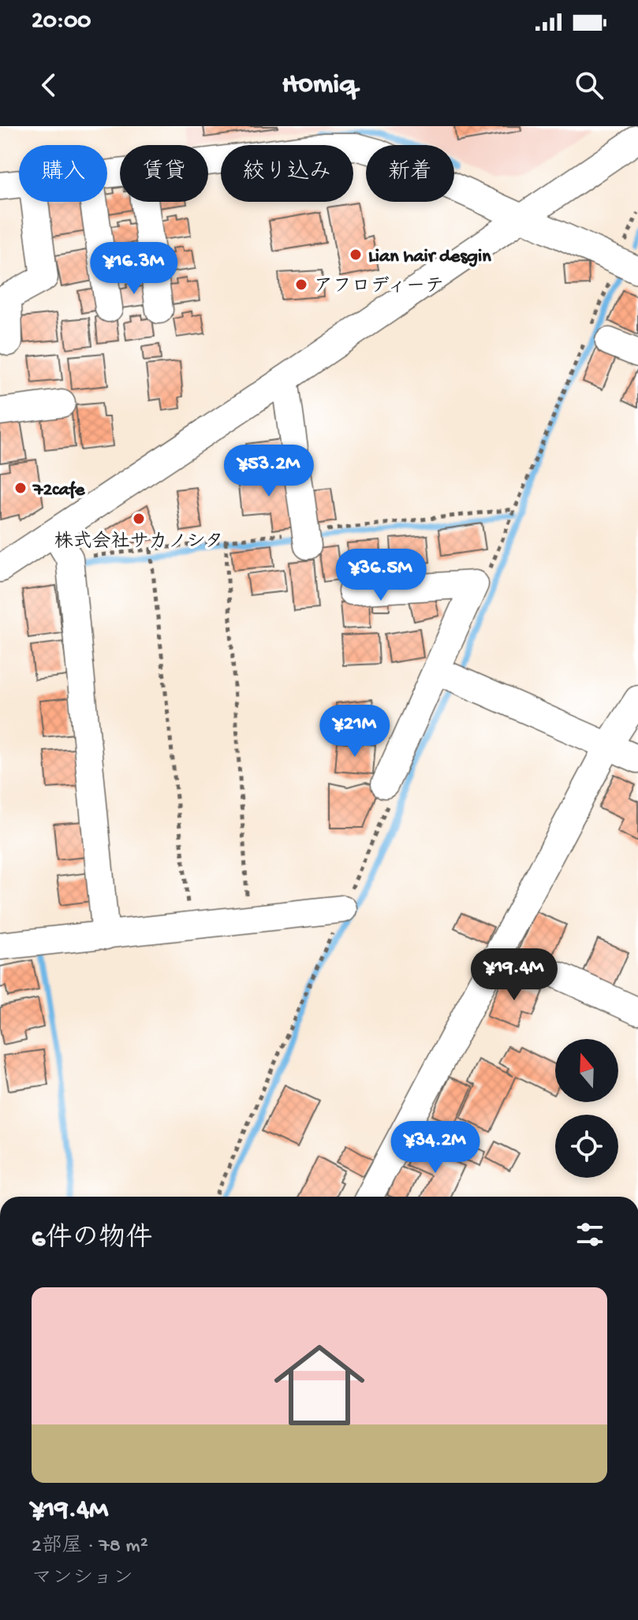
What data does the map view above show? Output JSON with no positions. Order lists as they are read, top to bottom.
{
  "places": [
    "Lian hair desgin",
    "アフロディーテ",
    "72cafe",
    "株式会社サカノシタ"
  ],
  "north": "top",
  "page": {
    "status": "20:00",
    "header": "Homiq",
    "chip": [
      "購入",
      "賃貸",
      "絞り込み",
      "新着"
    ],
    "price": [
      "¥16.3M",
      "¥53.2M",
      "¥36.5M",
      "¥21M",
      "¥19.4M",
      "¥34.2M"
    ],
    "heading": "6件の物件",
    "list": [
      {
        "name": "¥19.4M",
        "note": "2部屋 · 78 m² · マンション"
      }
    ]
  }
}
